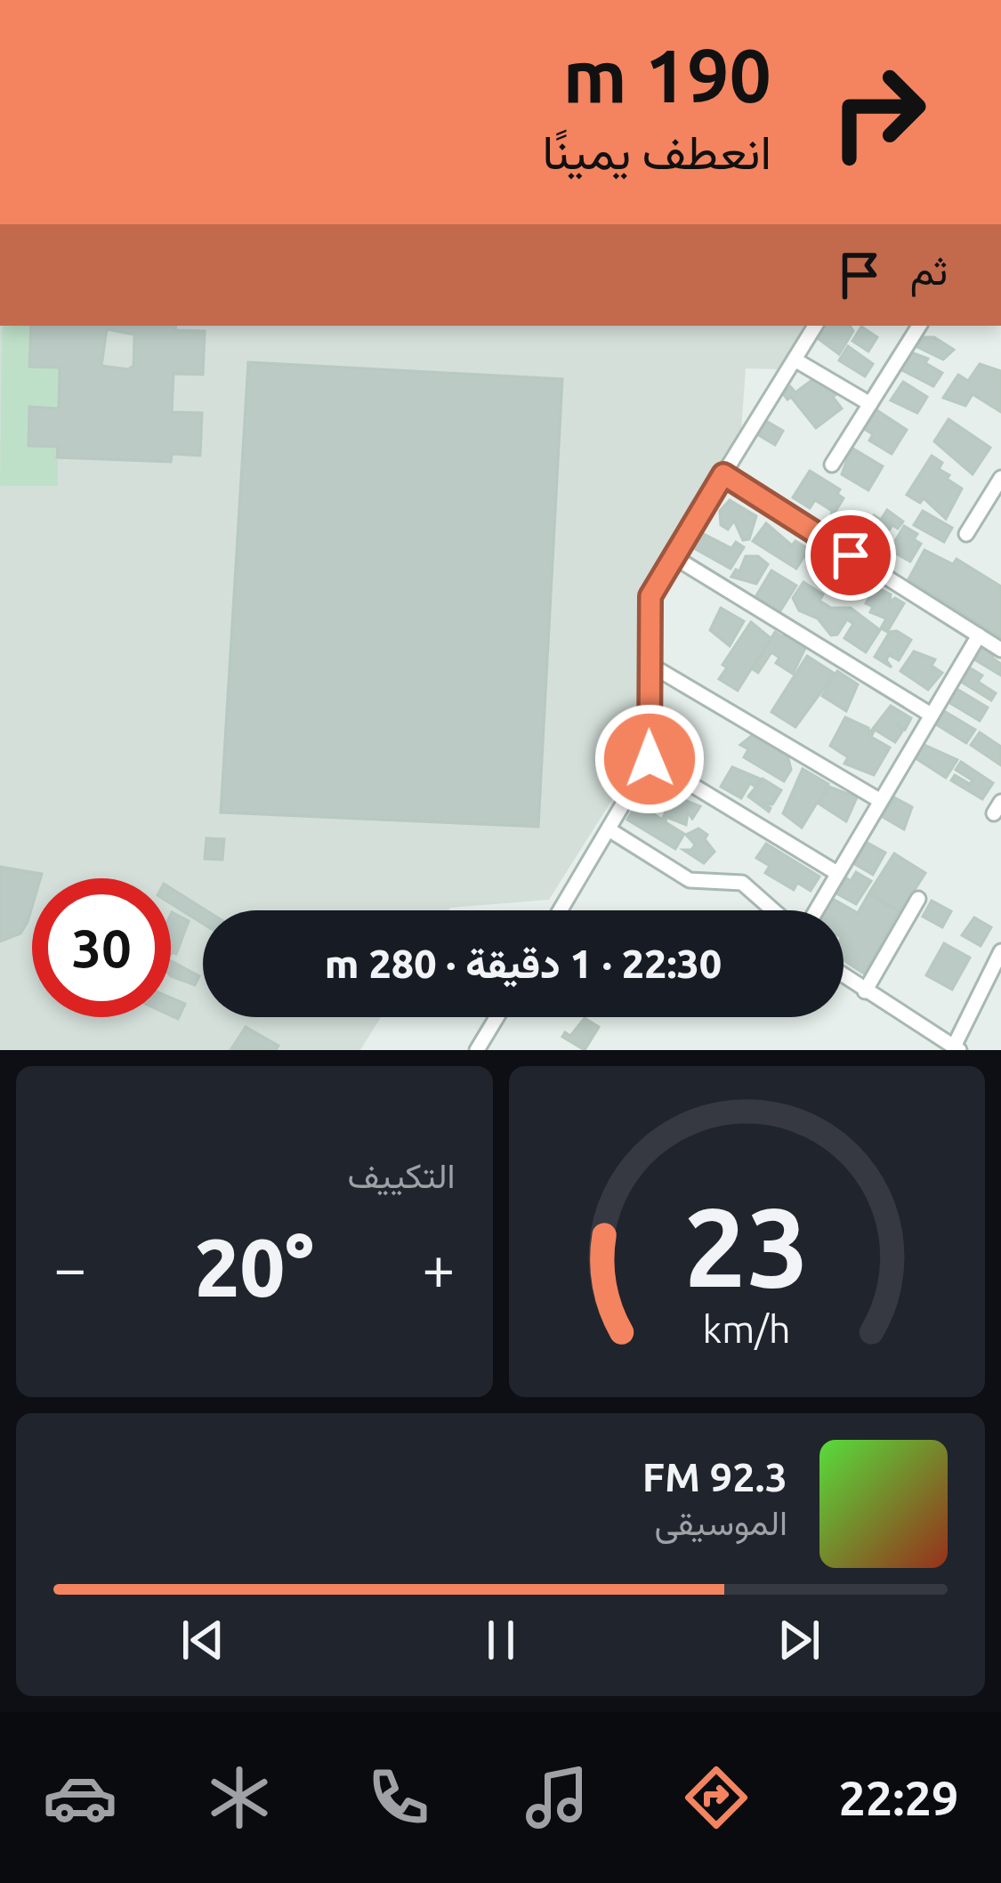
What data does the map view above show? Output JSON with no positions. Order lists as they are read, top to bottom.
{
  "page": {
    "turn": ["190 m", "انعطف يمينًا"],
    "then": "ثم",
    "limit": "30",
    "trip": "22:30 · 1 دقيقة · 280 m",
    "tile": "التكييف",
    "heat": ["−", "20°", "+"],
    "song": ["92.3 FM", "الموسيقى"],
    "tabs": "22:29",
    "gauge": ["23", "km/h"]
  }
}
